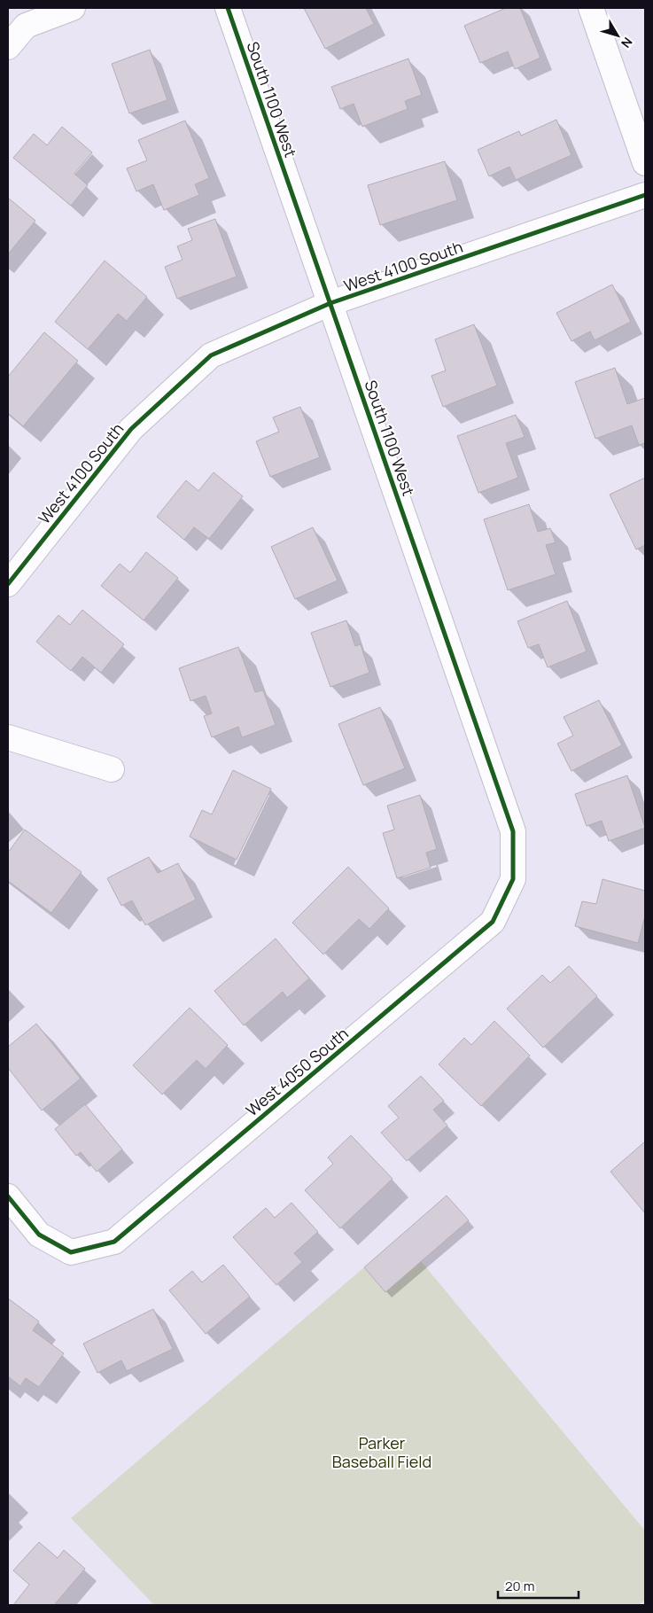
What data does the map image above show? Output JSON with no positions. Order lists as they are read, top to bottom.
{
  "streets": {
    "street": ["South 1100 West", "West 4100 South", "West 4050 South"]
  },
  "crossings": [
    ["South 1100 West", "West 4100 South"],
    ["South 1100 West", "West 4050 South"]
  ],
  "parks": ["Parker Baseball Field"],
  "scale_bar": "20 m",
  "north": "bottom right"
}
